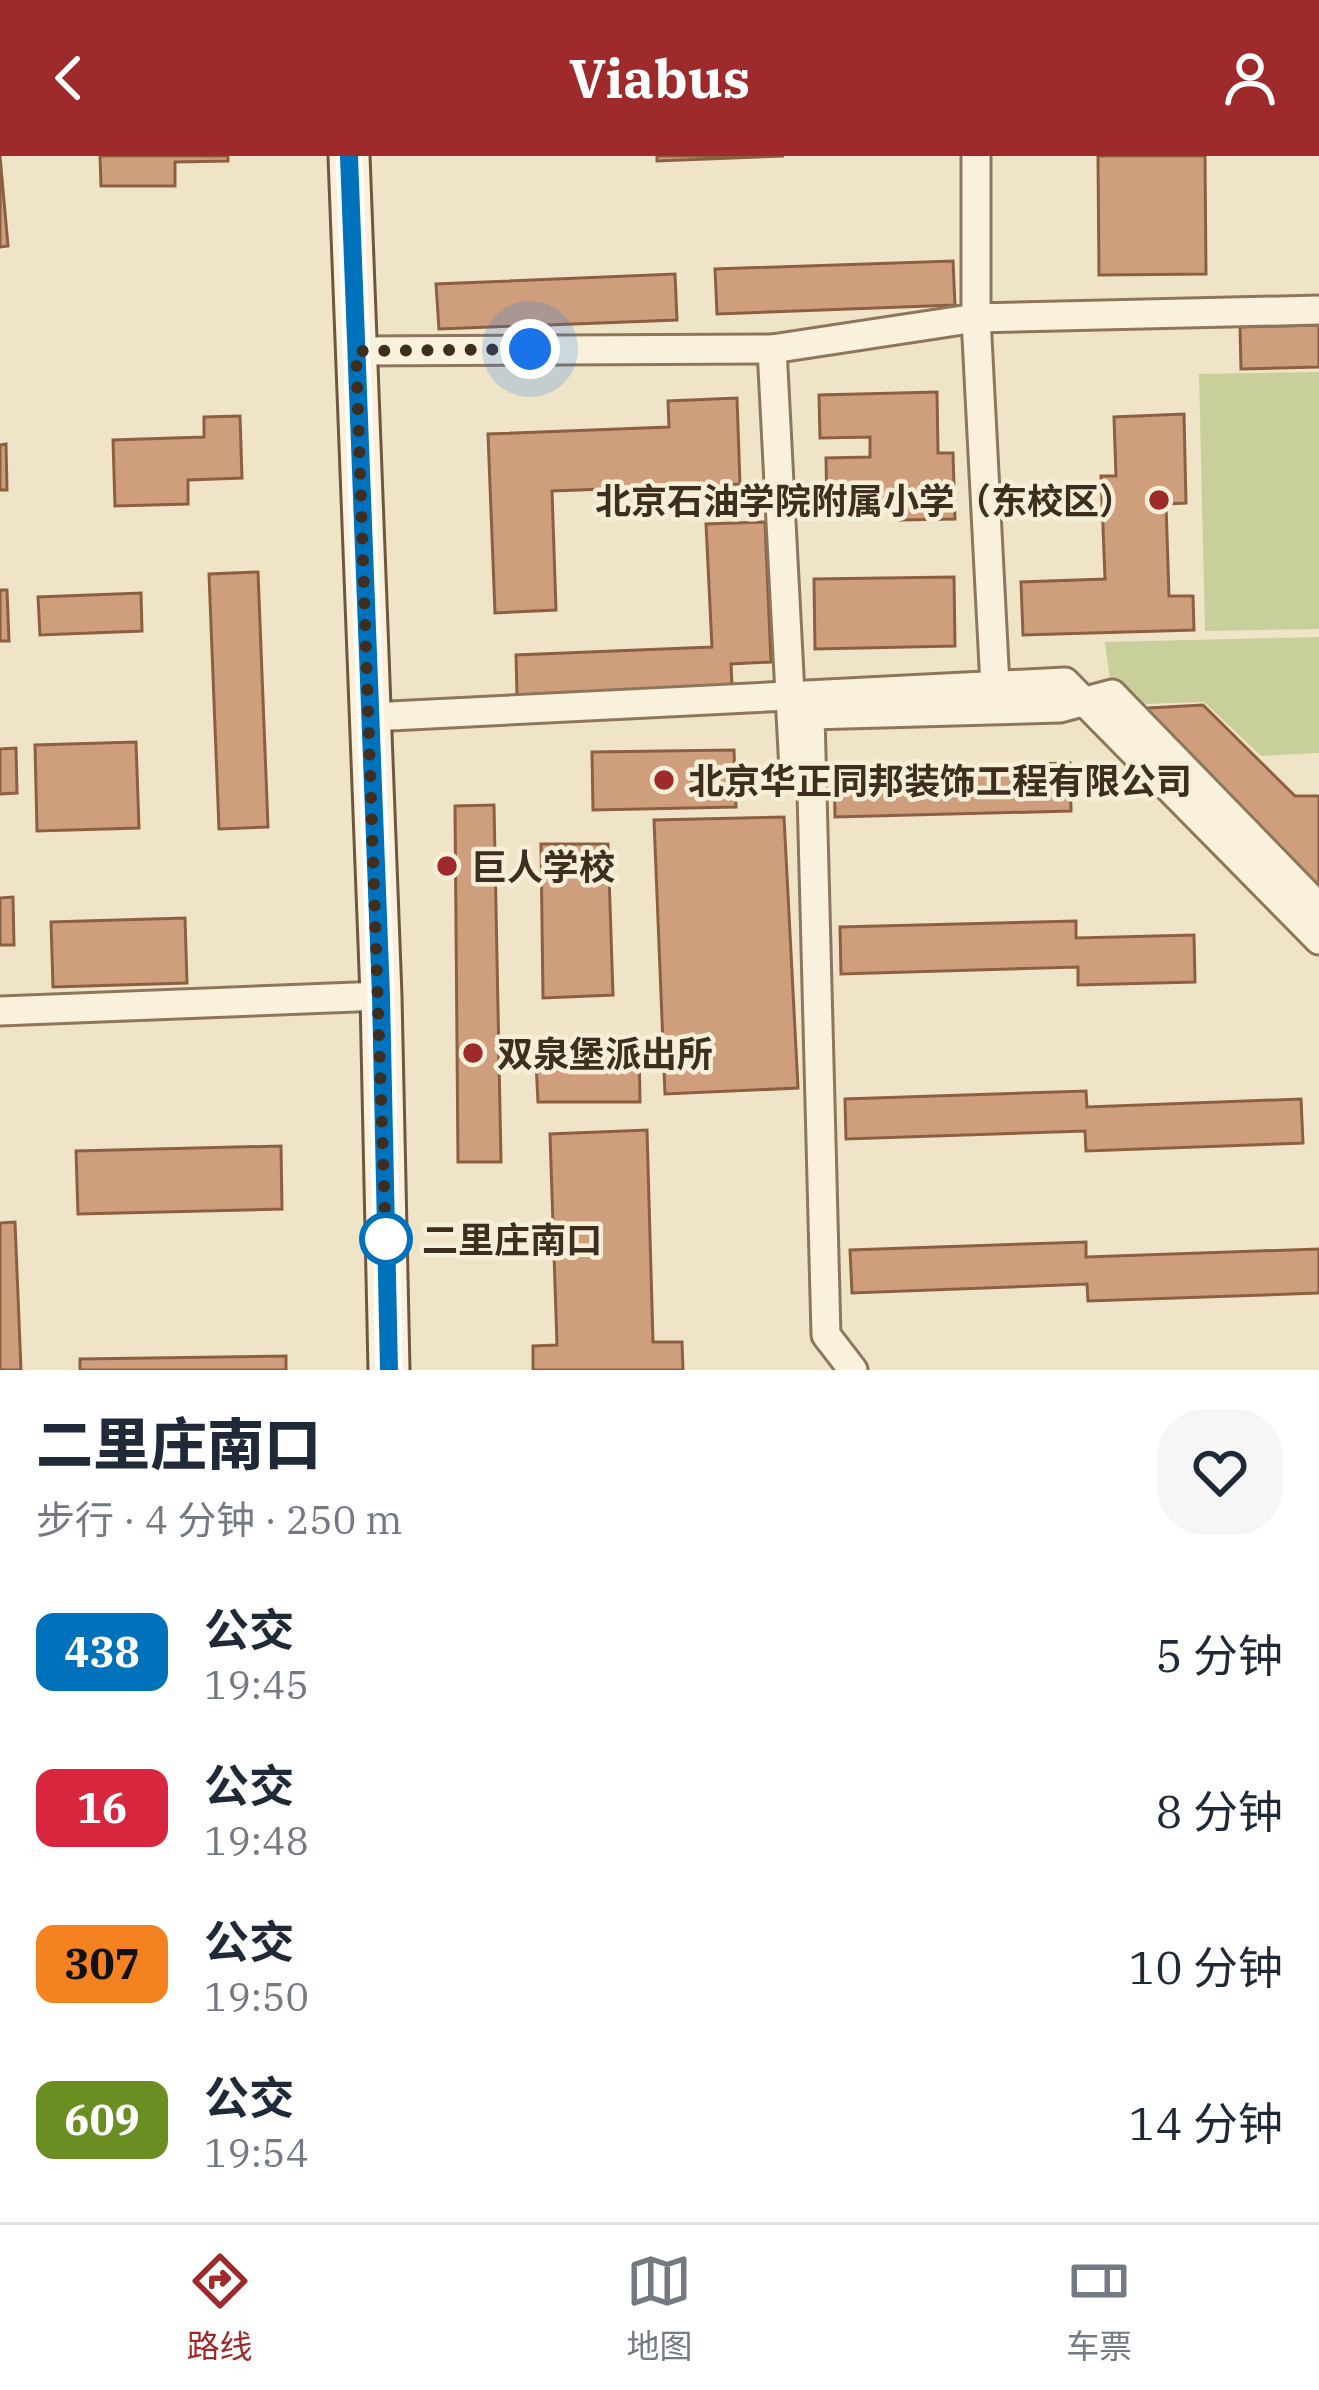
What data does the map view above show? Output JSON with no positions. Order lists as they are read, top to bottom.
{
  "places": [
    "北京石油学院附属小学（东校区）",
    "北京华正同邦装饰工程有限公司",
    "巨人学校",
    "双泉堡派出所",
    "二里庄南口"
  ],
  "lines": ["bus line 438"],
  "page": {
    "header": "Viabus",
    "heading": ["二里庄南口", "步行 · 4 分钟 · 250 m"],
    "list": [
      {
        "mark": "438",
        "name": "公交",
        "note": "19:45",
        "value": "5 分钟"
      },
      {
        "mark": "16",
        "name": "公交",
        "note": "19:48",
        "value": "8 分钟"
      },
      {
        "mark": "307",
        "name": "公交",
        "note": "19:50",
        "value": "10 分钟"
      },
      {
        "mark": "609",
        "name": "公交",
        "note": "19:54",
        "value": "14 分钟"
      }
    ],
    "tabs": ["路线", "地图", "车票"]
  }
}
